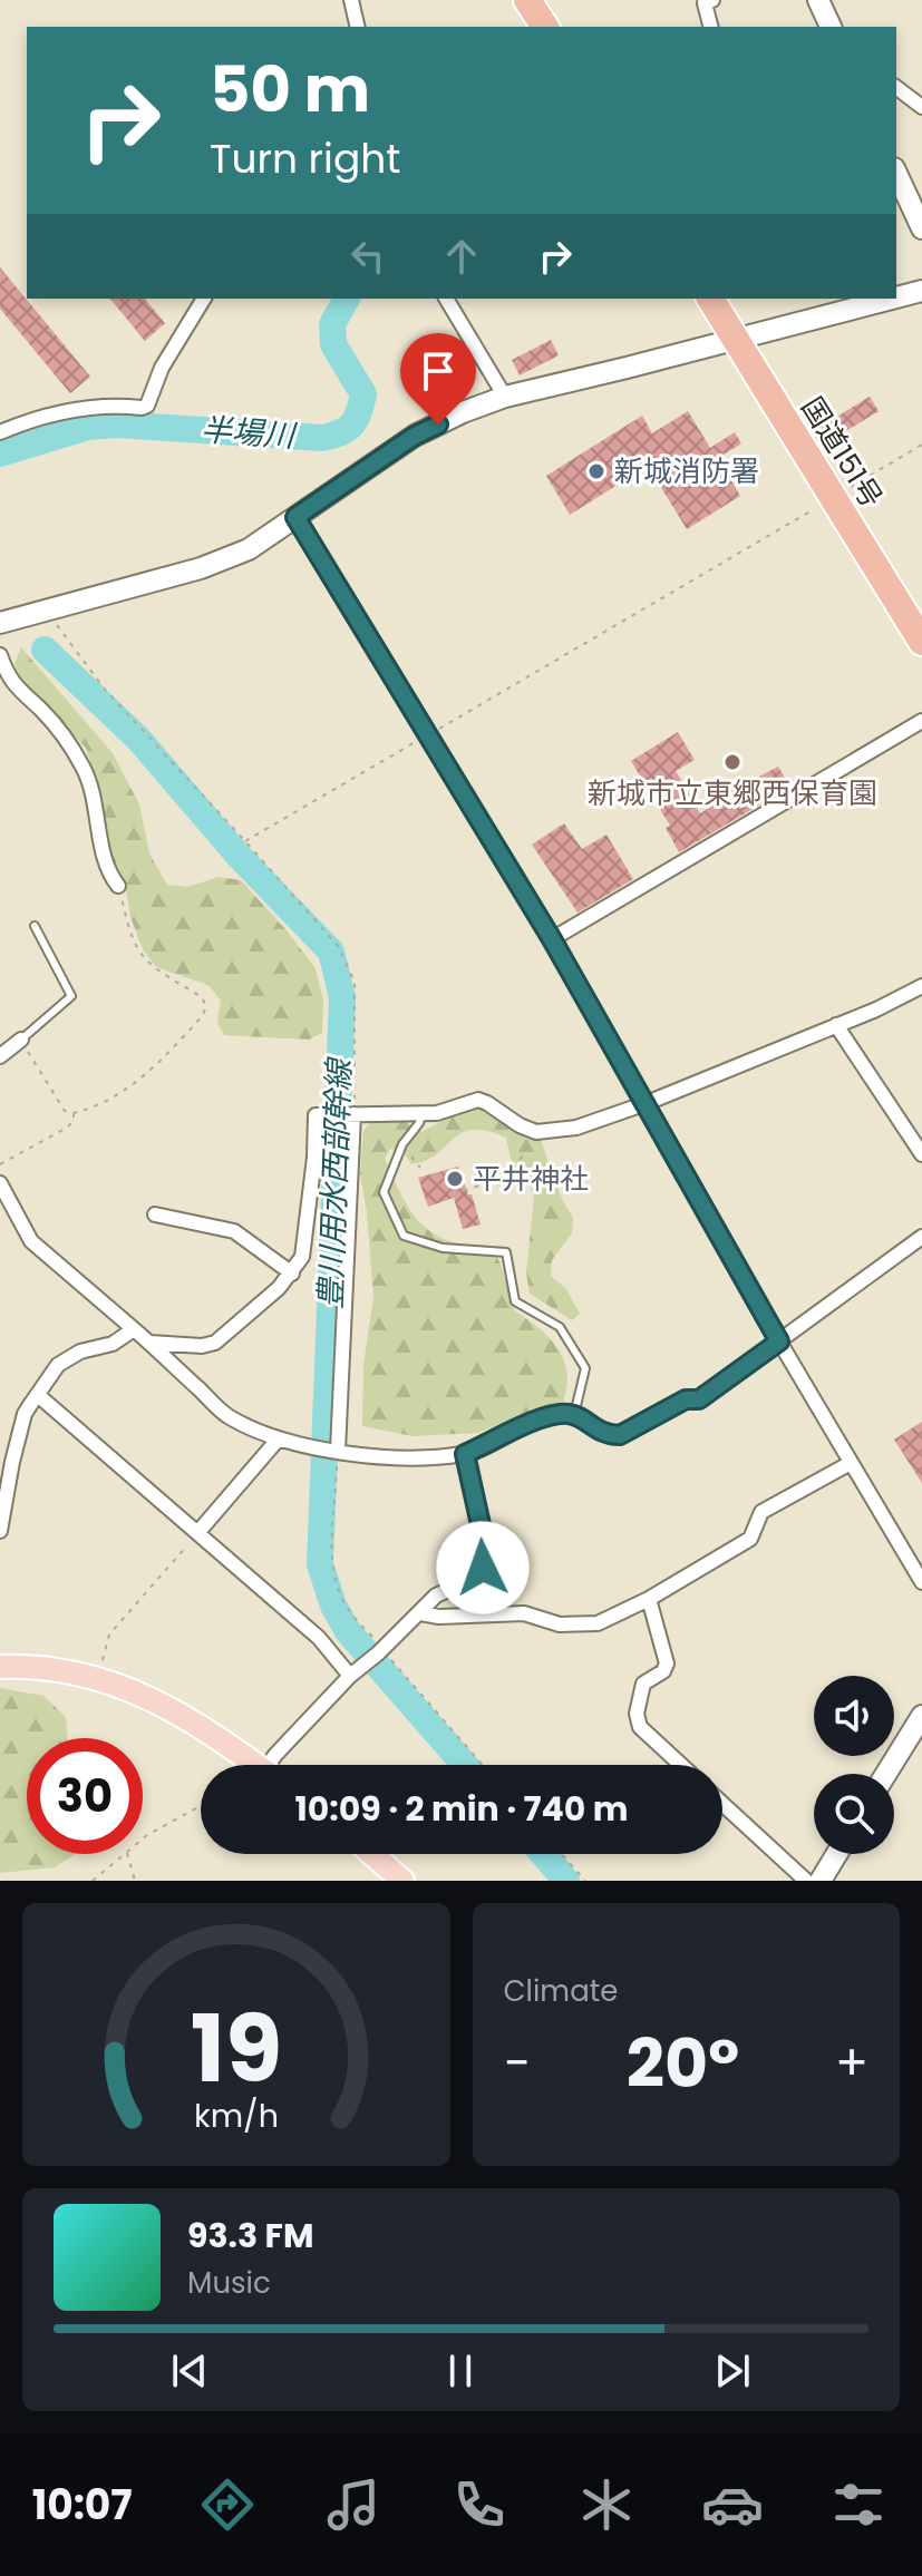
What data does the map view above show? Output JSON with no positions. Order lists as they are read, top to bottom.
{
  "streets": {
    "highway": ["国道151号"]
  },
  "water": ["半場川", "豊川用水西部幹線"],
  "places": ["新城消防署", "新城市立東郷西保育園", "平井神社"],
  "page": {
    "turn": ["50 m", "Turn right"],
    "limit": "30",
    "trip": "10:09 · 2 min · 740 m",
    "tile": "Climate",
    "heat": ["−", "20°", "+"],
    "song": ["93.3 FM", "Music"],
    "tabs": "10:07",
    "gauge": ["19", "km/h"]
  }
}
